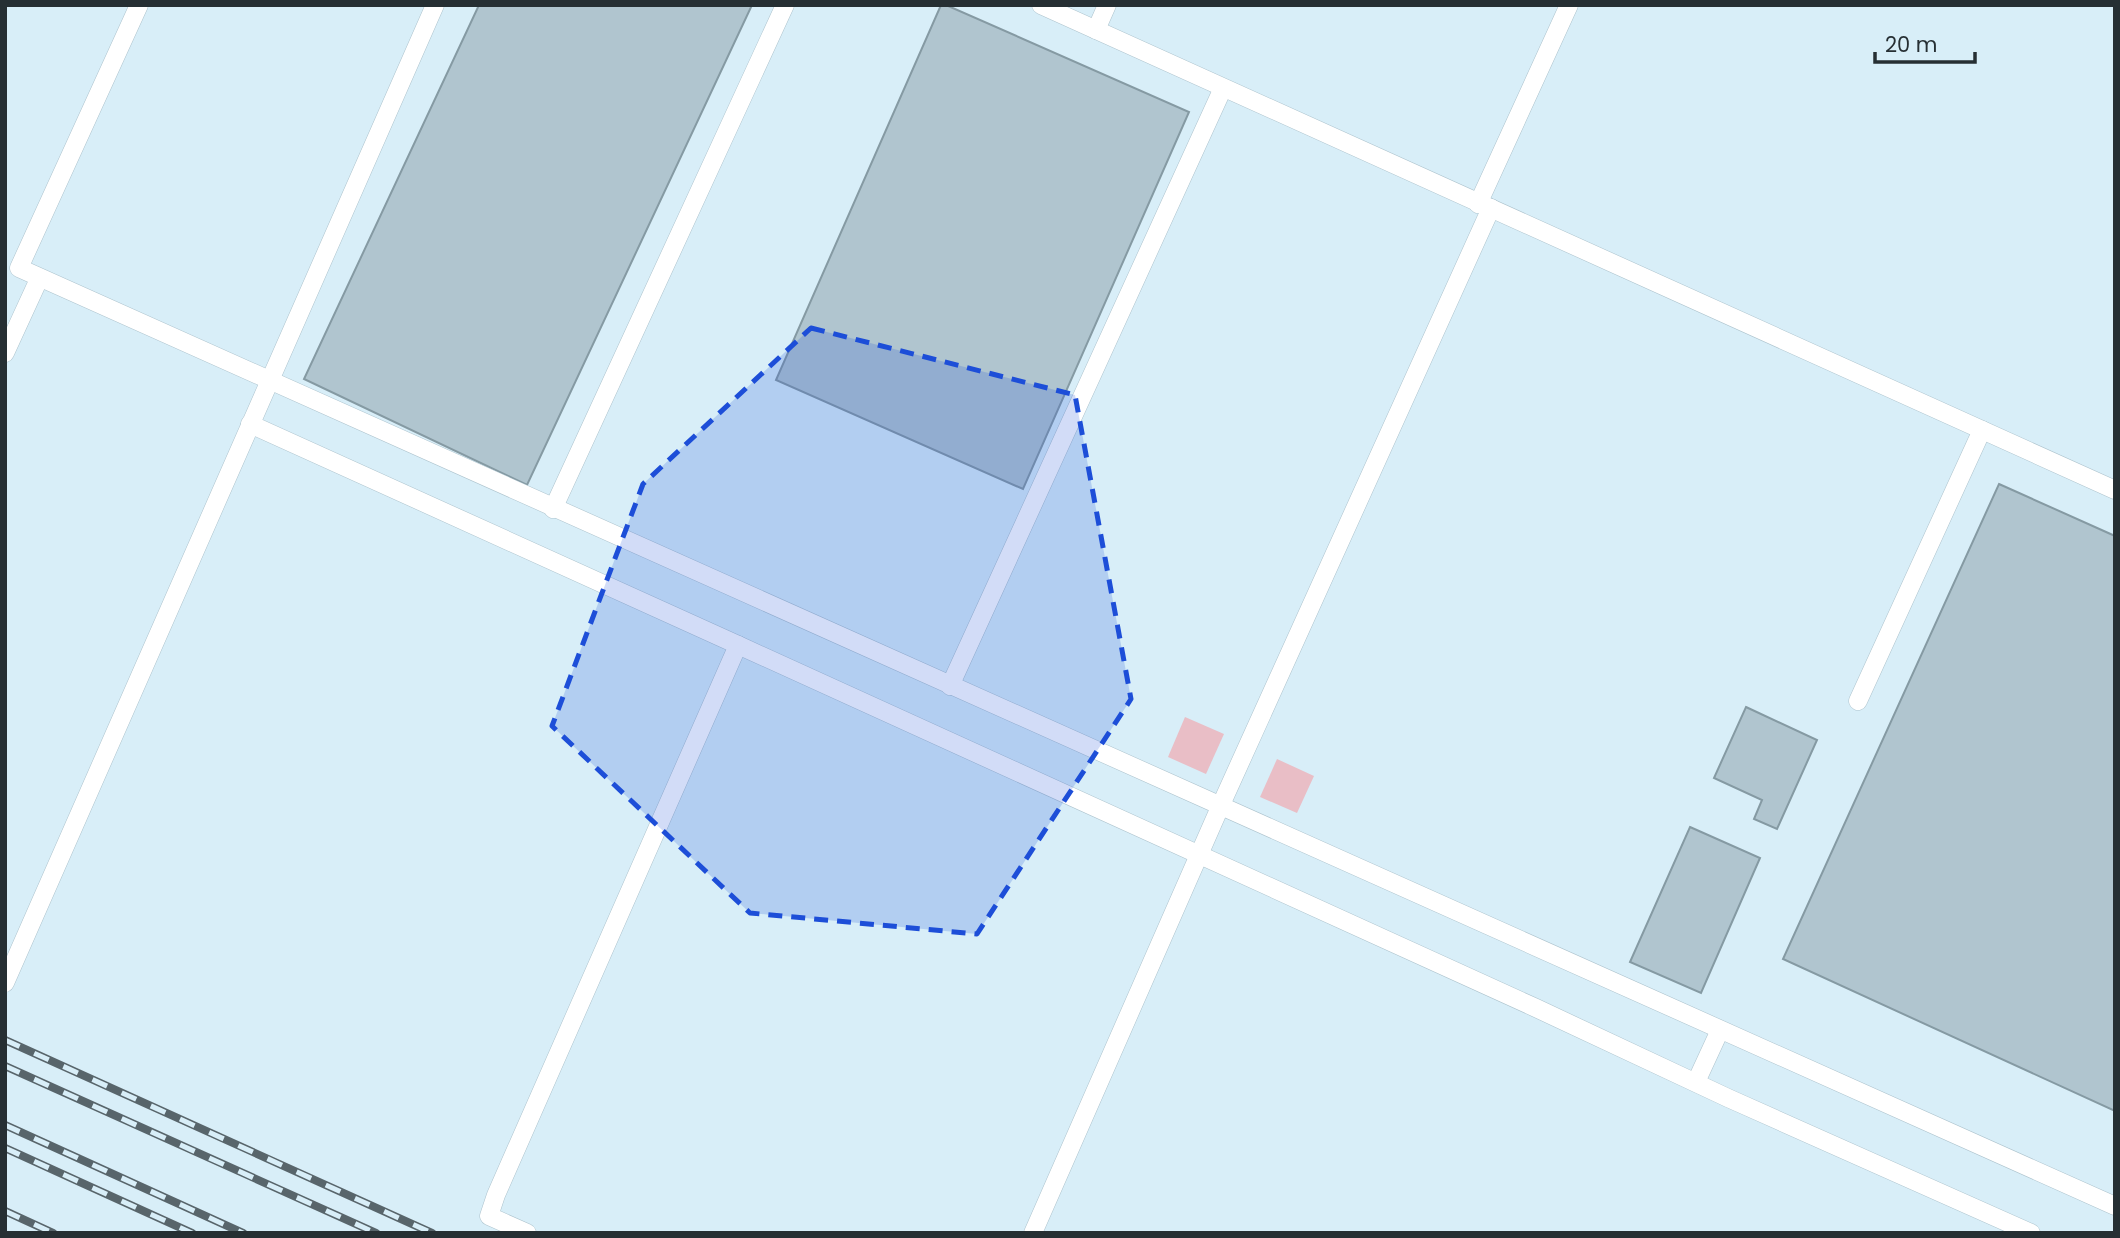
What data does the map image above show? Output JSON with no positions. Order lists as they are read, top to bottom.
{
  "scale_bar": "20 m"
}
